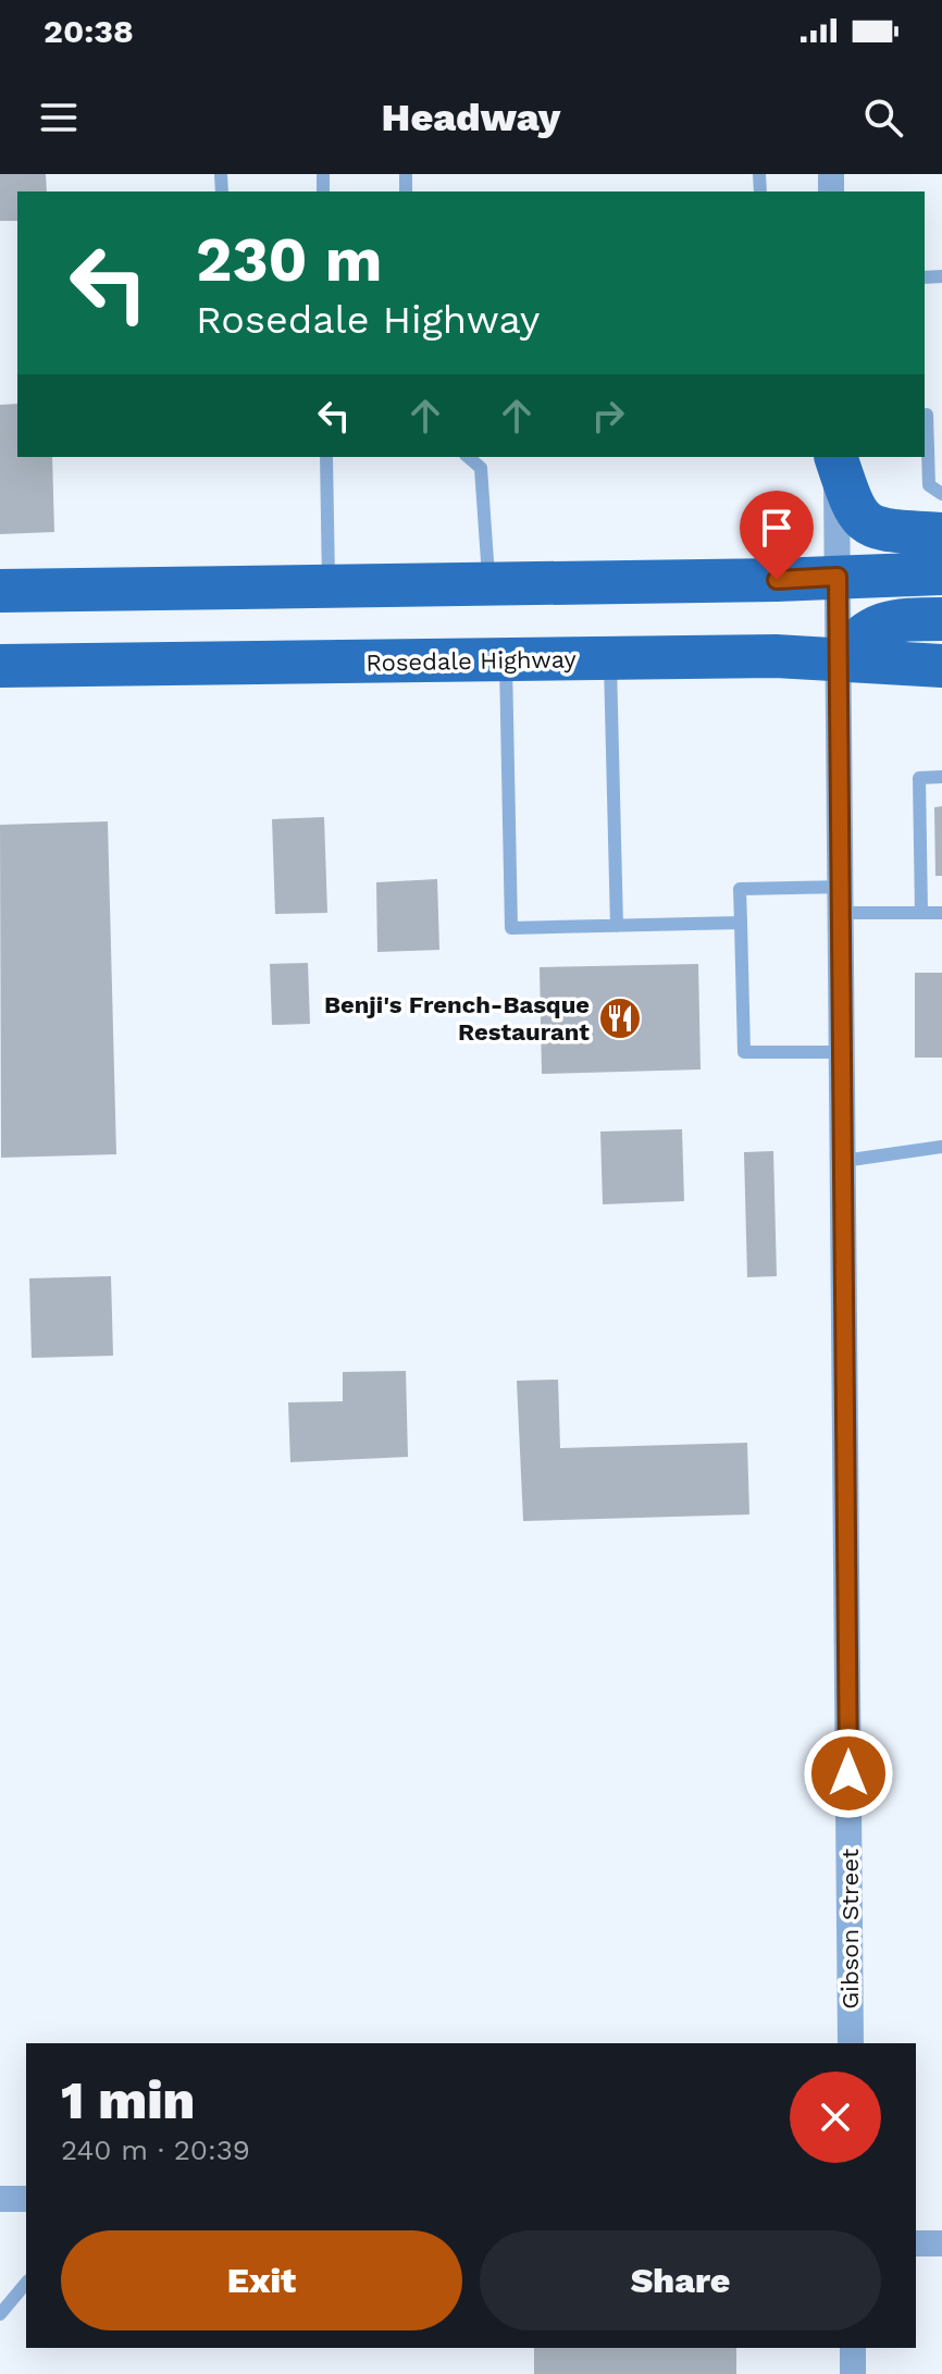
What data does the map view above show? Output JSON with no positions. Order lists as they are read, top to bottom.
{
  "streets": {
    "main road": ["Rosedale Highway"],
    "street": ["Gibson Street"]
  },
  "crossings": [
    ["Rosedale Highway", "Gibson Street"]
  ],
  "places": {
    "restaurant": ["Benji's French-Basque Restaurant"]
  },
  "page": {
    "status": "20:38",
    "header": "Headway",
    "turn": ["230 m", "Rosedale Highway"],
    "heading": ["1 min", "240 m · 20:39"],
    "buttons": ["Exit", "Share"]
  }
}
